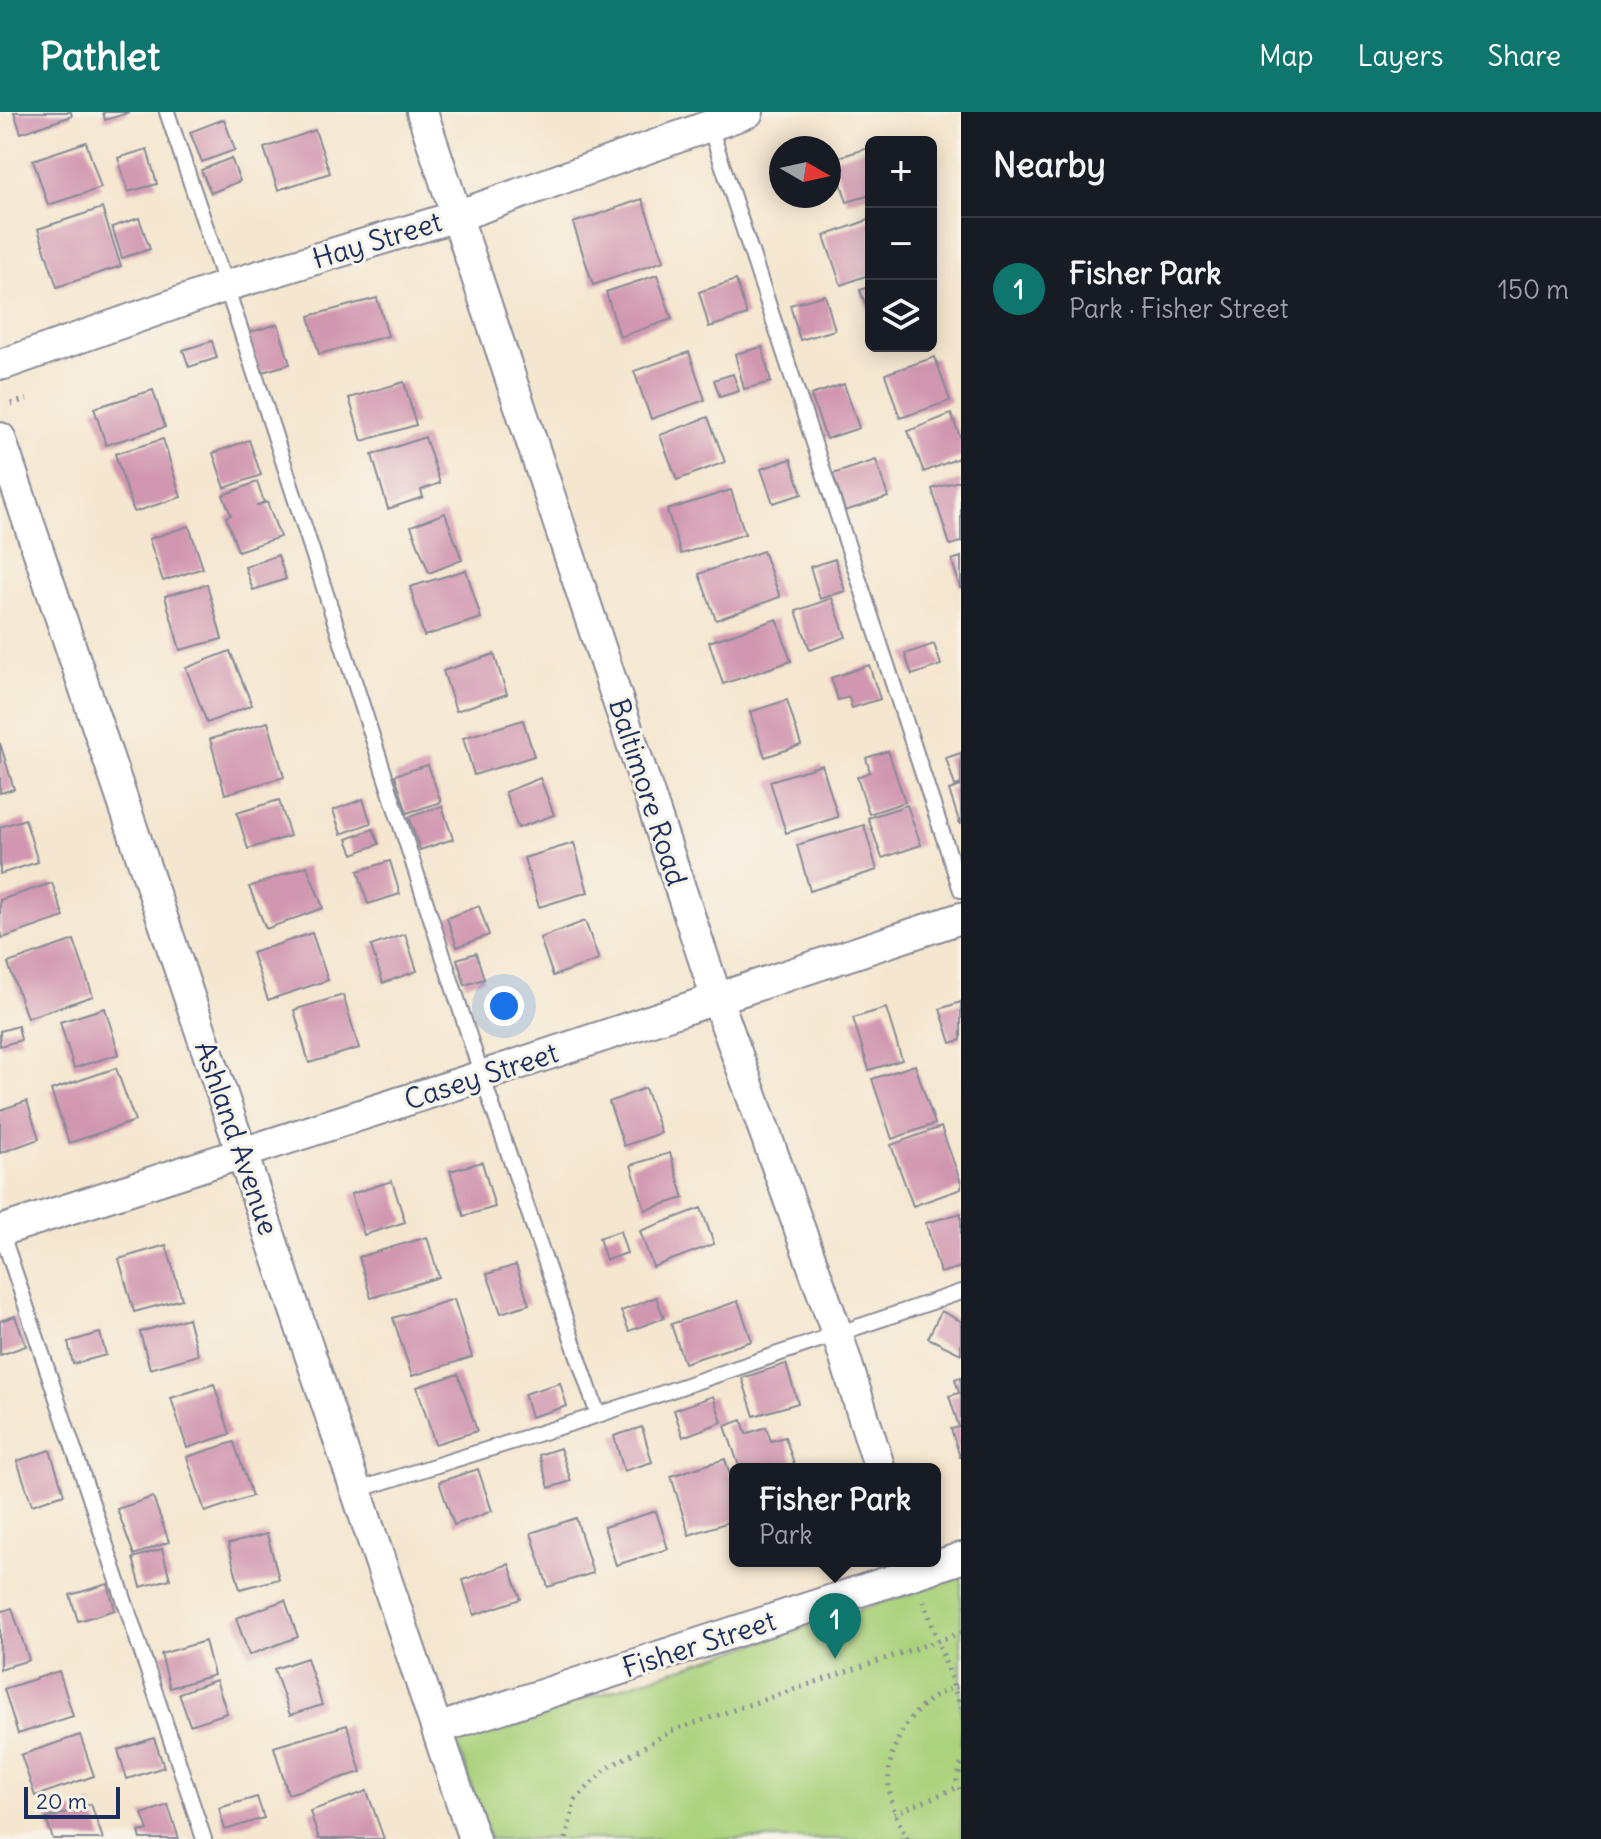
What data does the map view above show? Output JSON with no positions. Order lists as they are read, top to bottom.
{
  "streets": {
    "street": [
      "Hay Street",
      "Baltimore Road",
      "Casey Street",
      "Ashland Avenue",
      "Fisher Street"
    ]
  },
  "crossings": [
    ["Hay Street", "Baltimore Road"],
    ["Baltimore Road", "Casey Street"],
    ["Casey Street", "Ashland Avenue"],
    ["Ashland Avenue", "Fisher Street"]
  ],
  "scale_bar": "20 m",
  "north": "right",
  "page": {
    "header": "Pathlet",
    "nav": ["Map", "Layers", "Share"],
    "heading": "Nearby",
    "map_buttons": ["+", "−"],
    "list": [
      {
        "mark": "1",
        "name": "Fisher Park",
        "note": "Park · Fisher Street",
        "value": "150 m"
      }
    ],
    "popup": ["Fisher Park", "Park"],
    "pins": "1",
    "scale": "20 m"
  }
}
